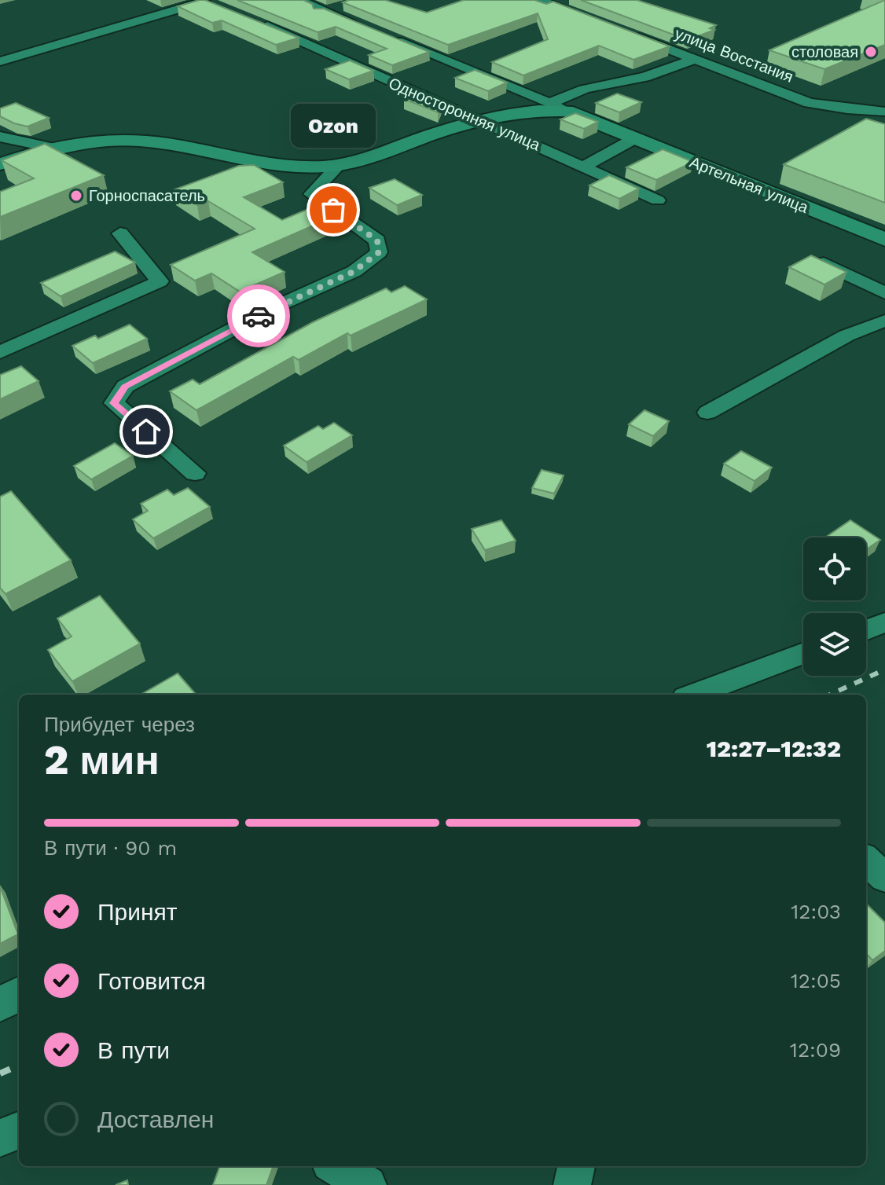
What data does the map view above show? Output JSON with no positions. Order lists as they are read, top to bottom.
{
  "streets": {
    "main road": ["Артельная улица"],
    "street": ["улица Восстания", "Односторонняя улица"]
  },
  "places": ["столовая", "Горноспасатель", "Ozon"],
  "page": {
    "bubble": "Ozon",
    "heading": ["2 мин", "Прибудет через", "12:27–12:32"],
    "bar": "В пути · 90 m",
    "list": [
      ["Принят", "12:03"],
      ["Готовится", "12:05"],
      ["В пути", "12:09"],
      "Доставлен"
    ]
  }
}
